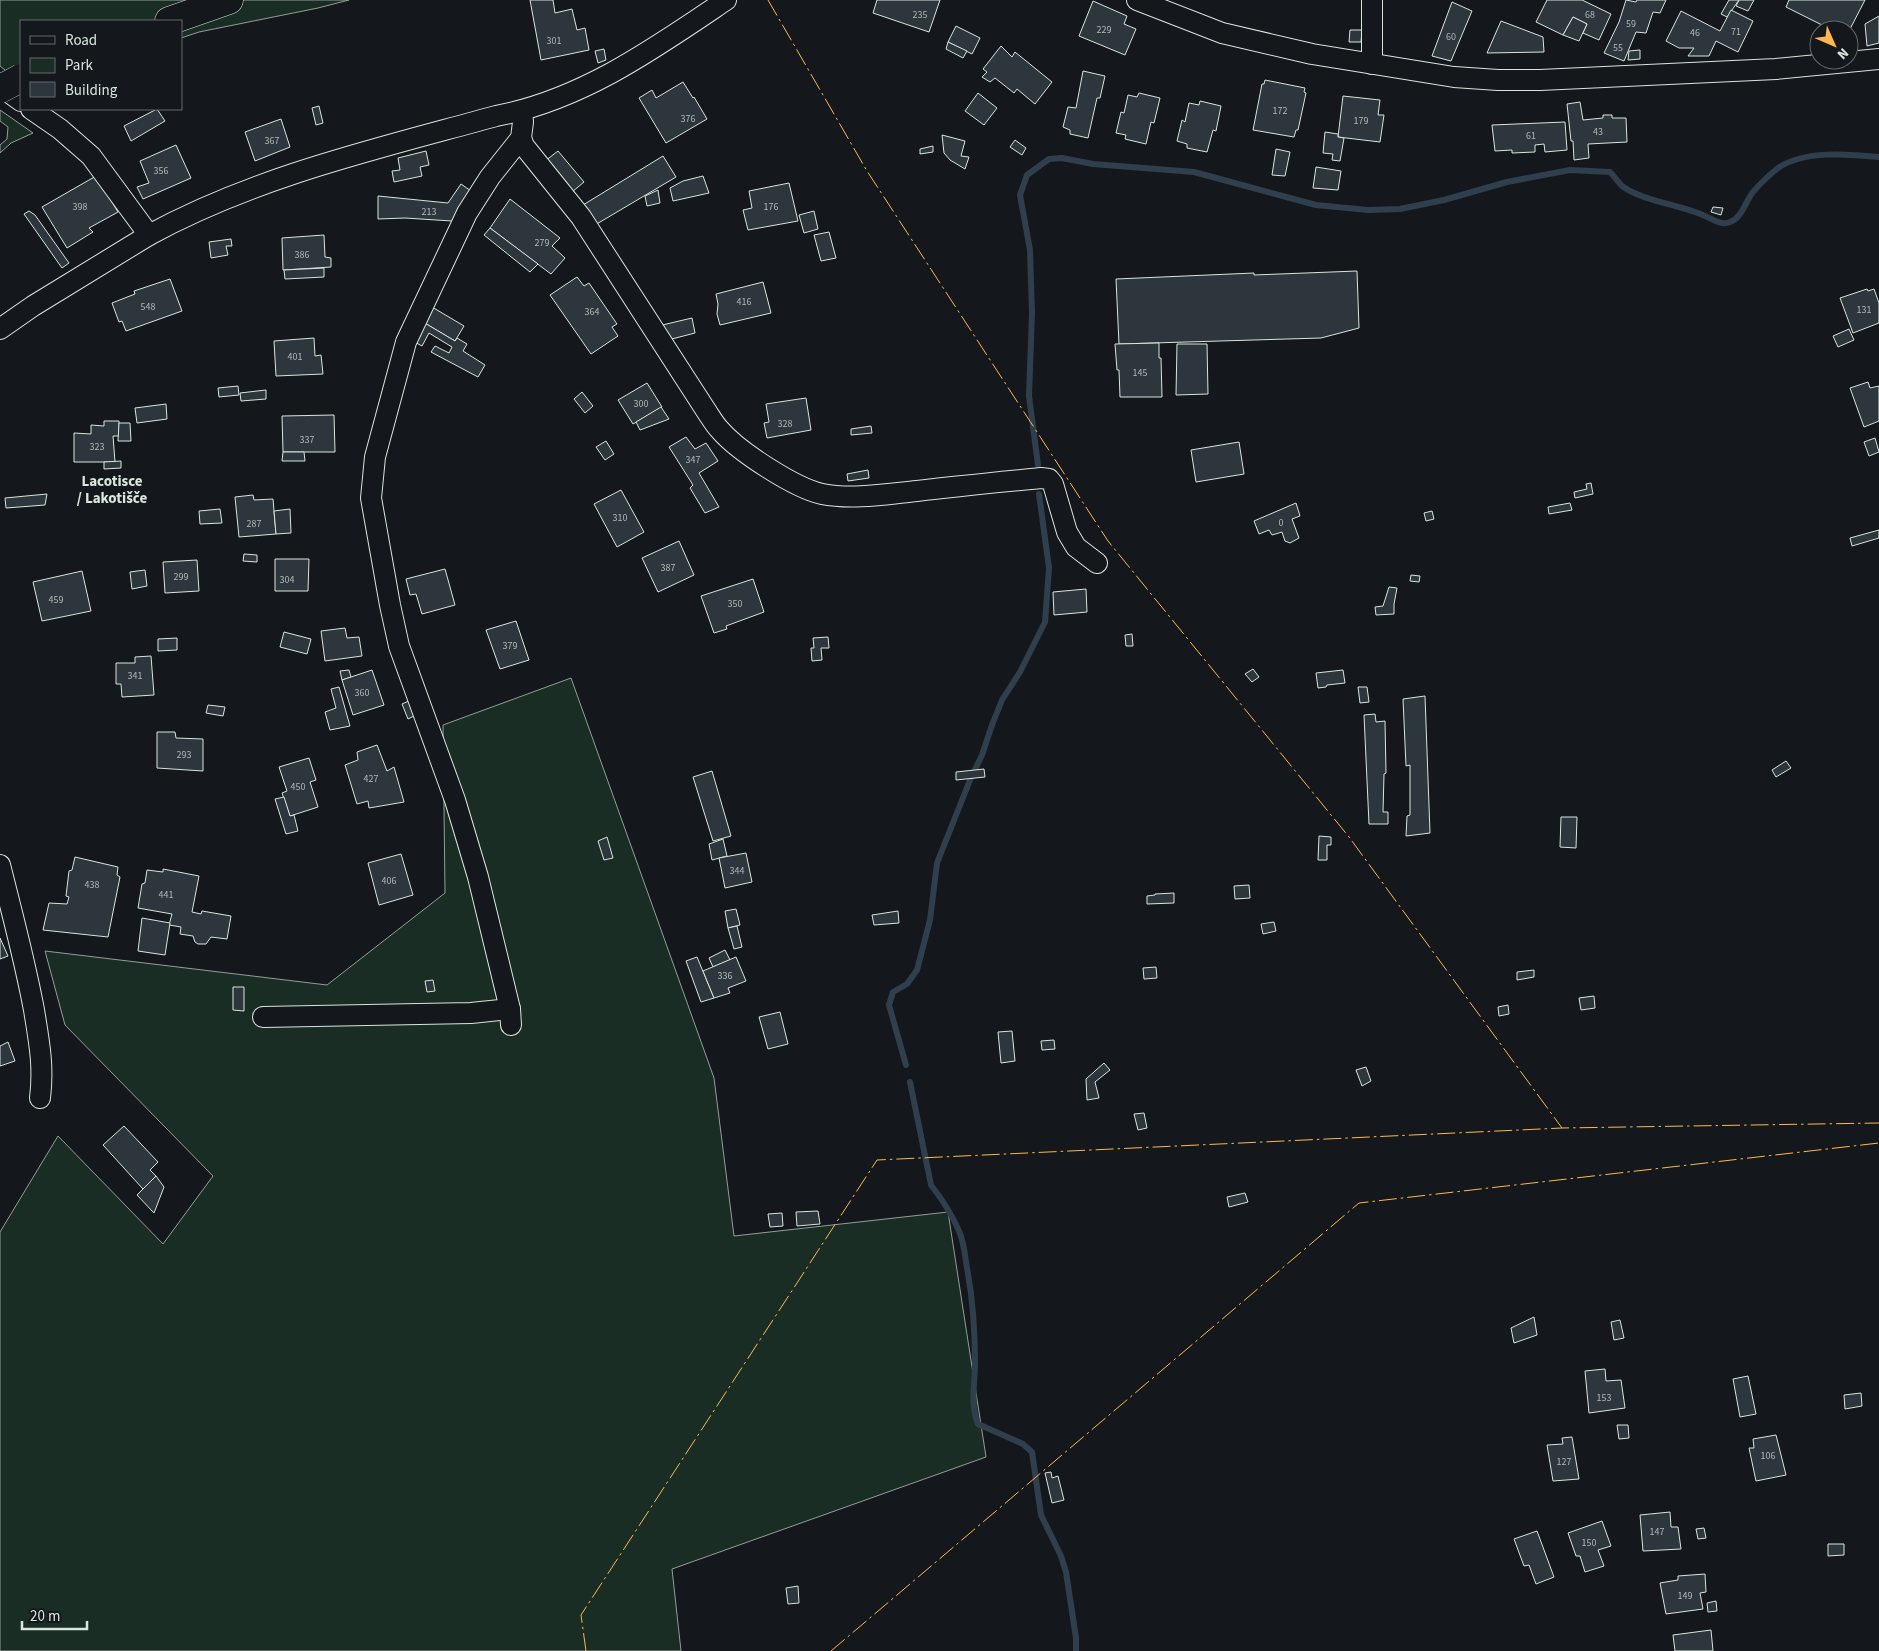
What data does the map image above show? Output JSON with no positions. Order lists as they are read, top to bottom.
{
  "districts": ["Lacotisce / Lakotišče"],
  "house_numbers": [
    "235",
    "68",
    "59",
    "229",
    "71",
    "46",
    "60",
    "301",
    "55",
    "172",
    "376",
    "179",
    "43",
    "61",
    "367",
    "356",
    "398",
    "176",
    "213",
    "279",
    "386",
    "416",
    "548",
    "131",
    "364",
    "401",
    "145",
    "300",
    "328",
    "337",
    "323",
    "347",
    "310",
    "0",
    "287",
    "387",
    "299",
    "304",
    "459",
    "350",
    "379",
    "341",
    "360",
    "293",
    "427",
    "450",
    "344",
    "406",
    "438",
    "441",
    "336",
    "153",
    "106",
    "127",
    "147",
    "150",
    "149"
  ],
  "legend": ["Road", "Park", "Building"],
  "scale_bar": "20 m",
  "north": "bottom right"
}
